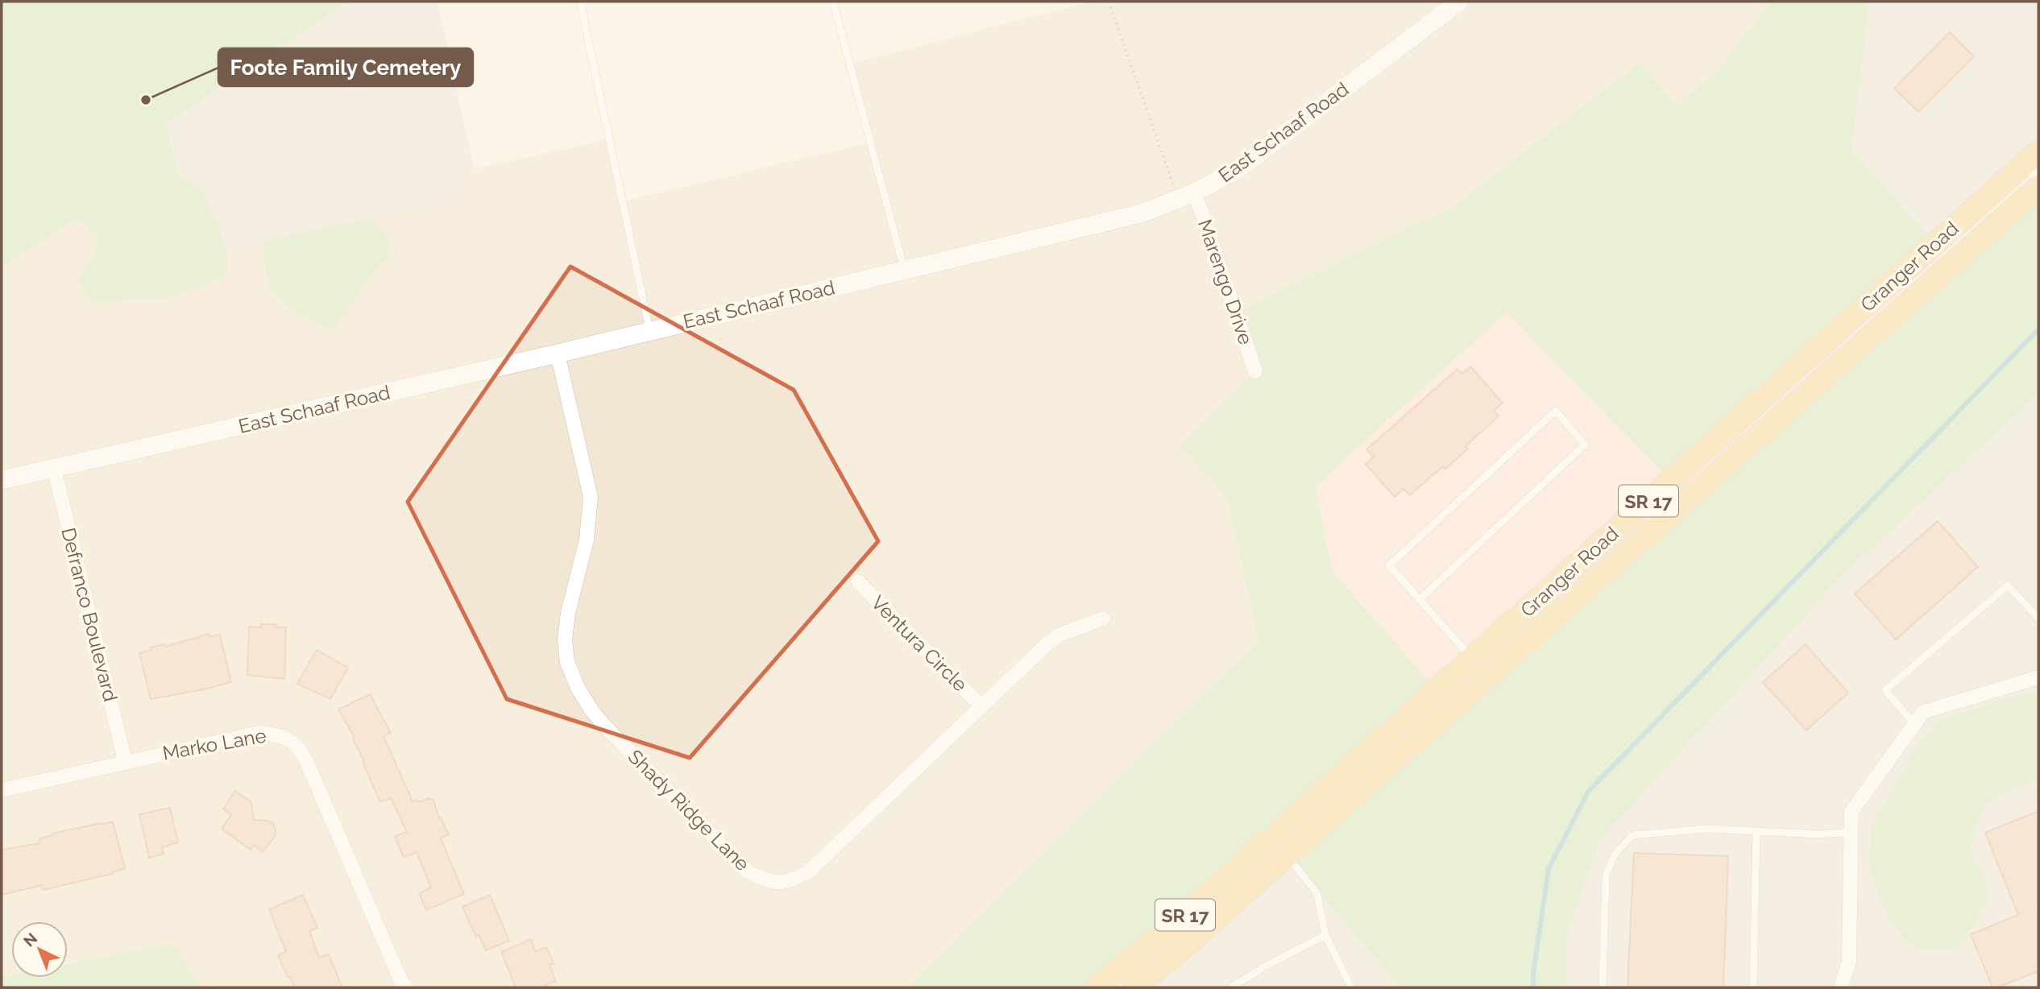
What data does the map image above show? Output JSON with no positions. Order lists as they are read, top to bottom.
{
  "streets": {
    "main road": ["Granger Road", "SR 17"],
    "street": [
      "East Schaaf Road",
      "Marengo Drive",
      "Defranco Boulevard",
      "Ventura Circle",
      "Marko Lane",
      "Shady Ridge Lane"
    ]
  },
  "crossings": [
    ["East Schaaf Road", "Marengo Drive"],
    ["East Schaaf Road", "Defranco Boulevard"],
    ["East Schaaf Road", "Shady Ridge Lane"],
    ["Defranco Boulevard", "Marko Lane"],
    ["Ventura Circle", "Shady Ridge Lane"]
  ],
  "places": ["Foote Family Cemetery"],
  "north": "top left"
}
